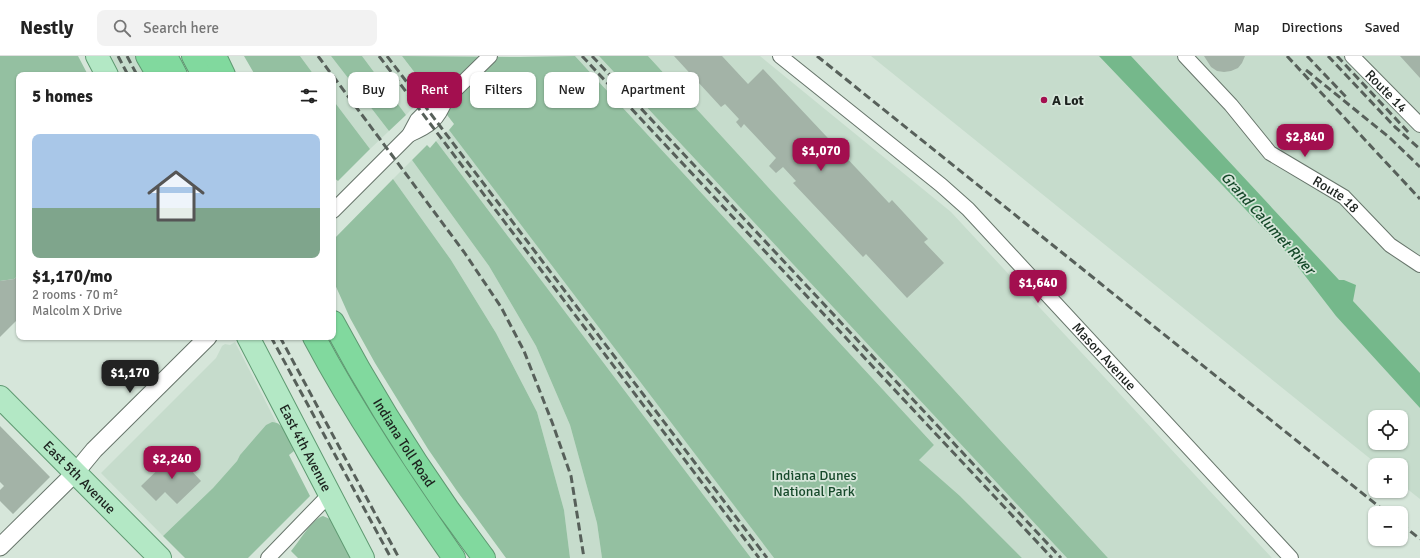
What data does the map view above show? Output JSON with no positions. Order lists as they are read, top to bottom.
{
  "streets": {
    "highway": ["Indiana Toll Road"],
    "main road": ["East 4th Avenue", "East 5th Avenue"],
    "street": ["Route 14", "Route 18", "Mason Avenue"]
  },
  "water": ["Grand Calumet River"],
  "parks": ["Indiana Dunes National Park"],
  "places": ["A Lot"],
  "page": {
    "header": "Nestly",
    "search": "Search here",
    "nav": ["Map", "Directions", "Saved"],
    "chip": [
      "Buy",
      "Rent",
      "Filters",
      "New",
      "Apartment"
    ],
    "heading": "5 homes",
    "list": [
      {
        "name": "$1,170/mo",
        "note": "2 rooms · 70 m² · Malcolm X Drive"
      }
    ],
    "price": [
      "$2,840",
      "$1,070",
      "$1,640",
      "$1,170",
      "$2,240"
    ],
    "map_buttons": ["+", "−"]
  }
}
